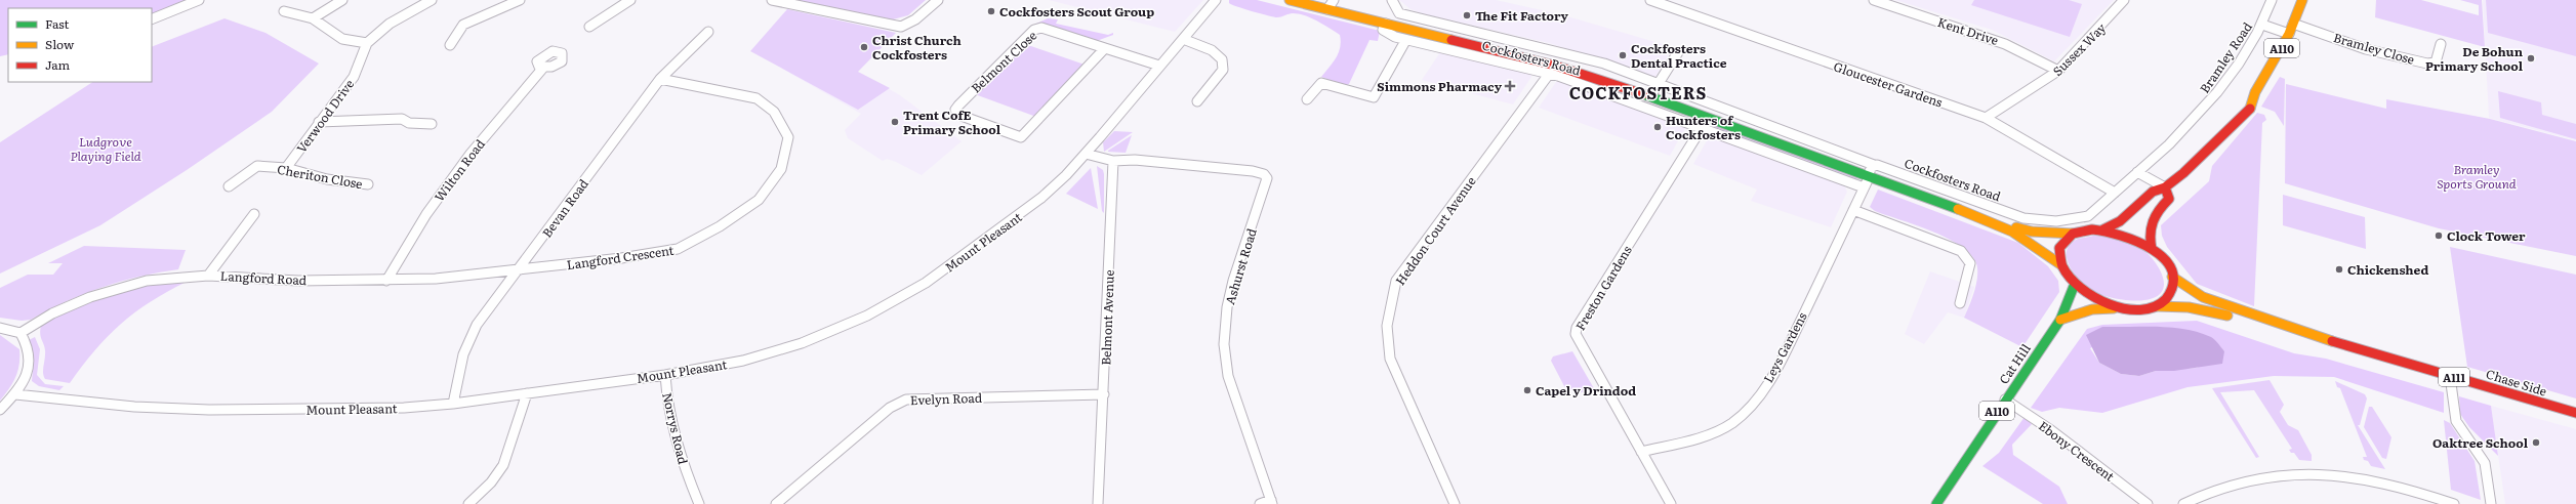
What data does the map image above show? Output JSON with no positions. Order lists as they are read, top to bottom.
{
  "streets": {
    "main road": [
      "A110",
      "Cockfosters Road",
      "Cat Hill",
      "A111",
      "Chase Side"
    ],
    "street": [
      "Kent Drive",
      "Bramley Close",
      "Sussex Way",
      "Bramley Road",
      "Belmont Close",
      "Gloucester Gardens",
      "Verwood Drive",
      "Wilton Road",
      "Cheriton Close",
      "Bevan Road",
      "Heddon Court Avenue",
      "Mount Pleasant",
      "Langford Crescent",
      "Ashurst Road",
      "Langford Road",
      "Freston Gardens",
      "Belmont Avenue",
      "Leys Gardens",
      "Evelyn Road",
      "Norrys Road",
      "Ebony Crescent"
    ]
  },
  "crossings": [
    ["Kent Drive", "Sussex Way"],
    ["A110", "Bramley Close"],
    ["A110", "Cockfosters Road"],
    ["A110", "Bramley Road"],
    ["A110", "Cat Hill"],
    ["A110", "Chase Side"],
    ["Sussex Way", "Gloucester Gardens"],
    ["Cockfosters Road", "Bramley Road"],
    ["Cockfosters Road", "Heddon Court Avenue"],
    ["Cockfosters Road", "Freston Gardens"],
    ["Cockfosters Road", "Leys Gardens"],
    ["Cockfosters Road", "Cat Hill"],
    ["Cockfosters Road", "Chase Side"],
    ["Bramley Road", "Gloucester Gardens"],
    ["Belmont Close", "Mount Pleasant"],
    ["Verwood Drive", "Cheriton Close"],
    ["Wilton Road", "Langford Road"],
    ["Bevan Road", "Mount Pleasant"],
    ["Bevan Road", "Langford Crescent"],
    ["Bevan Road", "Langford Road"],
    ["Mount Pleasant", "Norrys Road"],
    ["Langford Crescent", "Langford Road"],
    ["Ashurst Road", "Belmont Avenue"],
    ["Freston Gardens", "Leys Gardens"],
    ["Belmont Avenue", "Evelyn Road"],
    ["Cat Hill", "Chase Side"],
    ["Cat Hill", "Ebony Crescent"]
  ],
  "districts": ["COCKFOSTERS"],
  "parks": ["Ludgrove Playing Field", "Bramley Sports Ground"],
  "places": {
    "other": [
      "Cockfosters Scout Group",
      "The Fit Factory",
      "Christ Church Cockfosters",
      "Cockfosters Dental Practice",
      "De Bohun Primary School",
      "Trent CofE Primary School",
      "Hunters of Cockfosters",
      "Clock Tower",
      "Chickenshed",
      "Capel y Drindod",
      "Oaktree School"
    ],
    "health": ["Simmons Pharmacy"]
  },
  "legend": ["Fast", "Slow", "Jam"]
}
